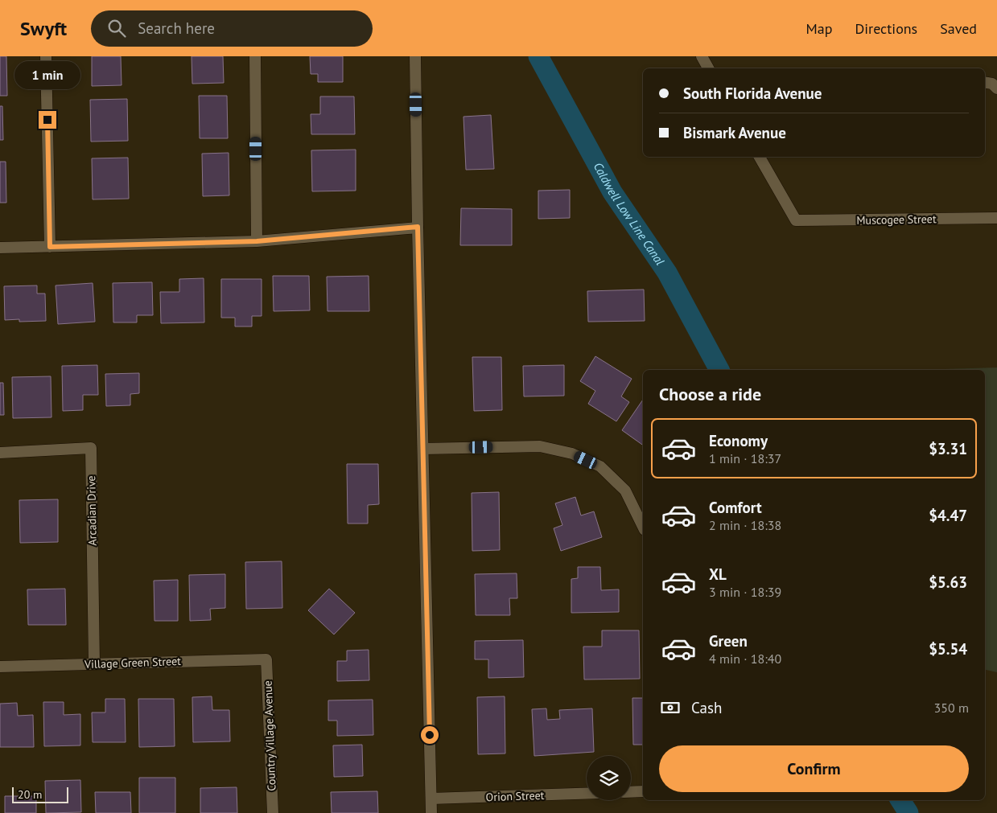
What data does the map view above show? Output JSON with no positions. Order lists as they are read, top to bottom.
{
  "streets": {
    "street": [
      "Muscogee Street",
      "Arcadian Drive",
      "Village Green Street",
      "Country Village Avenue",
      "Orion Street"
    ]
  },
  "crossings": [
    ["Arcadian Drive", "Village Green Street"],
    ["Village Green Street", "Country Village Avenue"]
  ],
  "water": ["Caldwell Low Line Canal"],
  "scale_bar": "20 m",
  "page": {
    "header": "Swyft",
    "search": "Search here",
    "nav": ["Map", "Directions", "Saved"],
    "bubble": "1 min",
    "banner": ["South Florida Avenue", "Bismark Avenue"],
    "heading": "Choose a ride",
    "list": [
      {
        "name": "Economy",
        "note": "1 min · 18:37",
        "value": "$3.31"
      },
      {
        "name": "Comfort",
        "note": "2 min · 18:38",
        "value": "$4.47"
      },
      {
        "name": "XL",
        "note": "3 min · 18:39",
        "value": "$5.63"
      },
      {
        "name": "Green",
        "note": "4 min · 18:40",
        "value": "$5.54"
      }
    ],
    "pay": ["Cash", "350 m"],
    "buttons": "Confirm",
    "scale": "20 m"
  }
}
